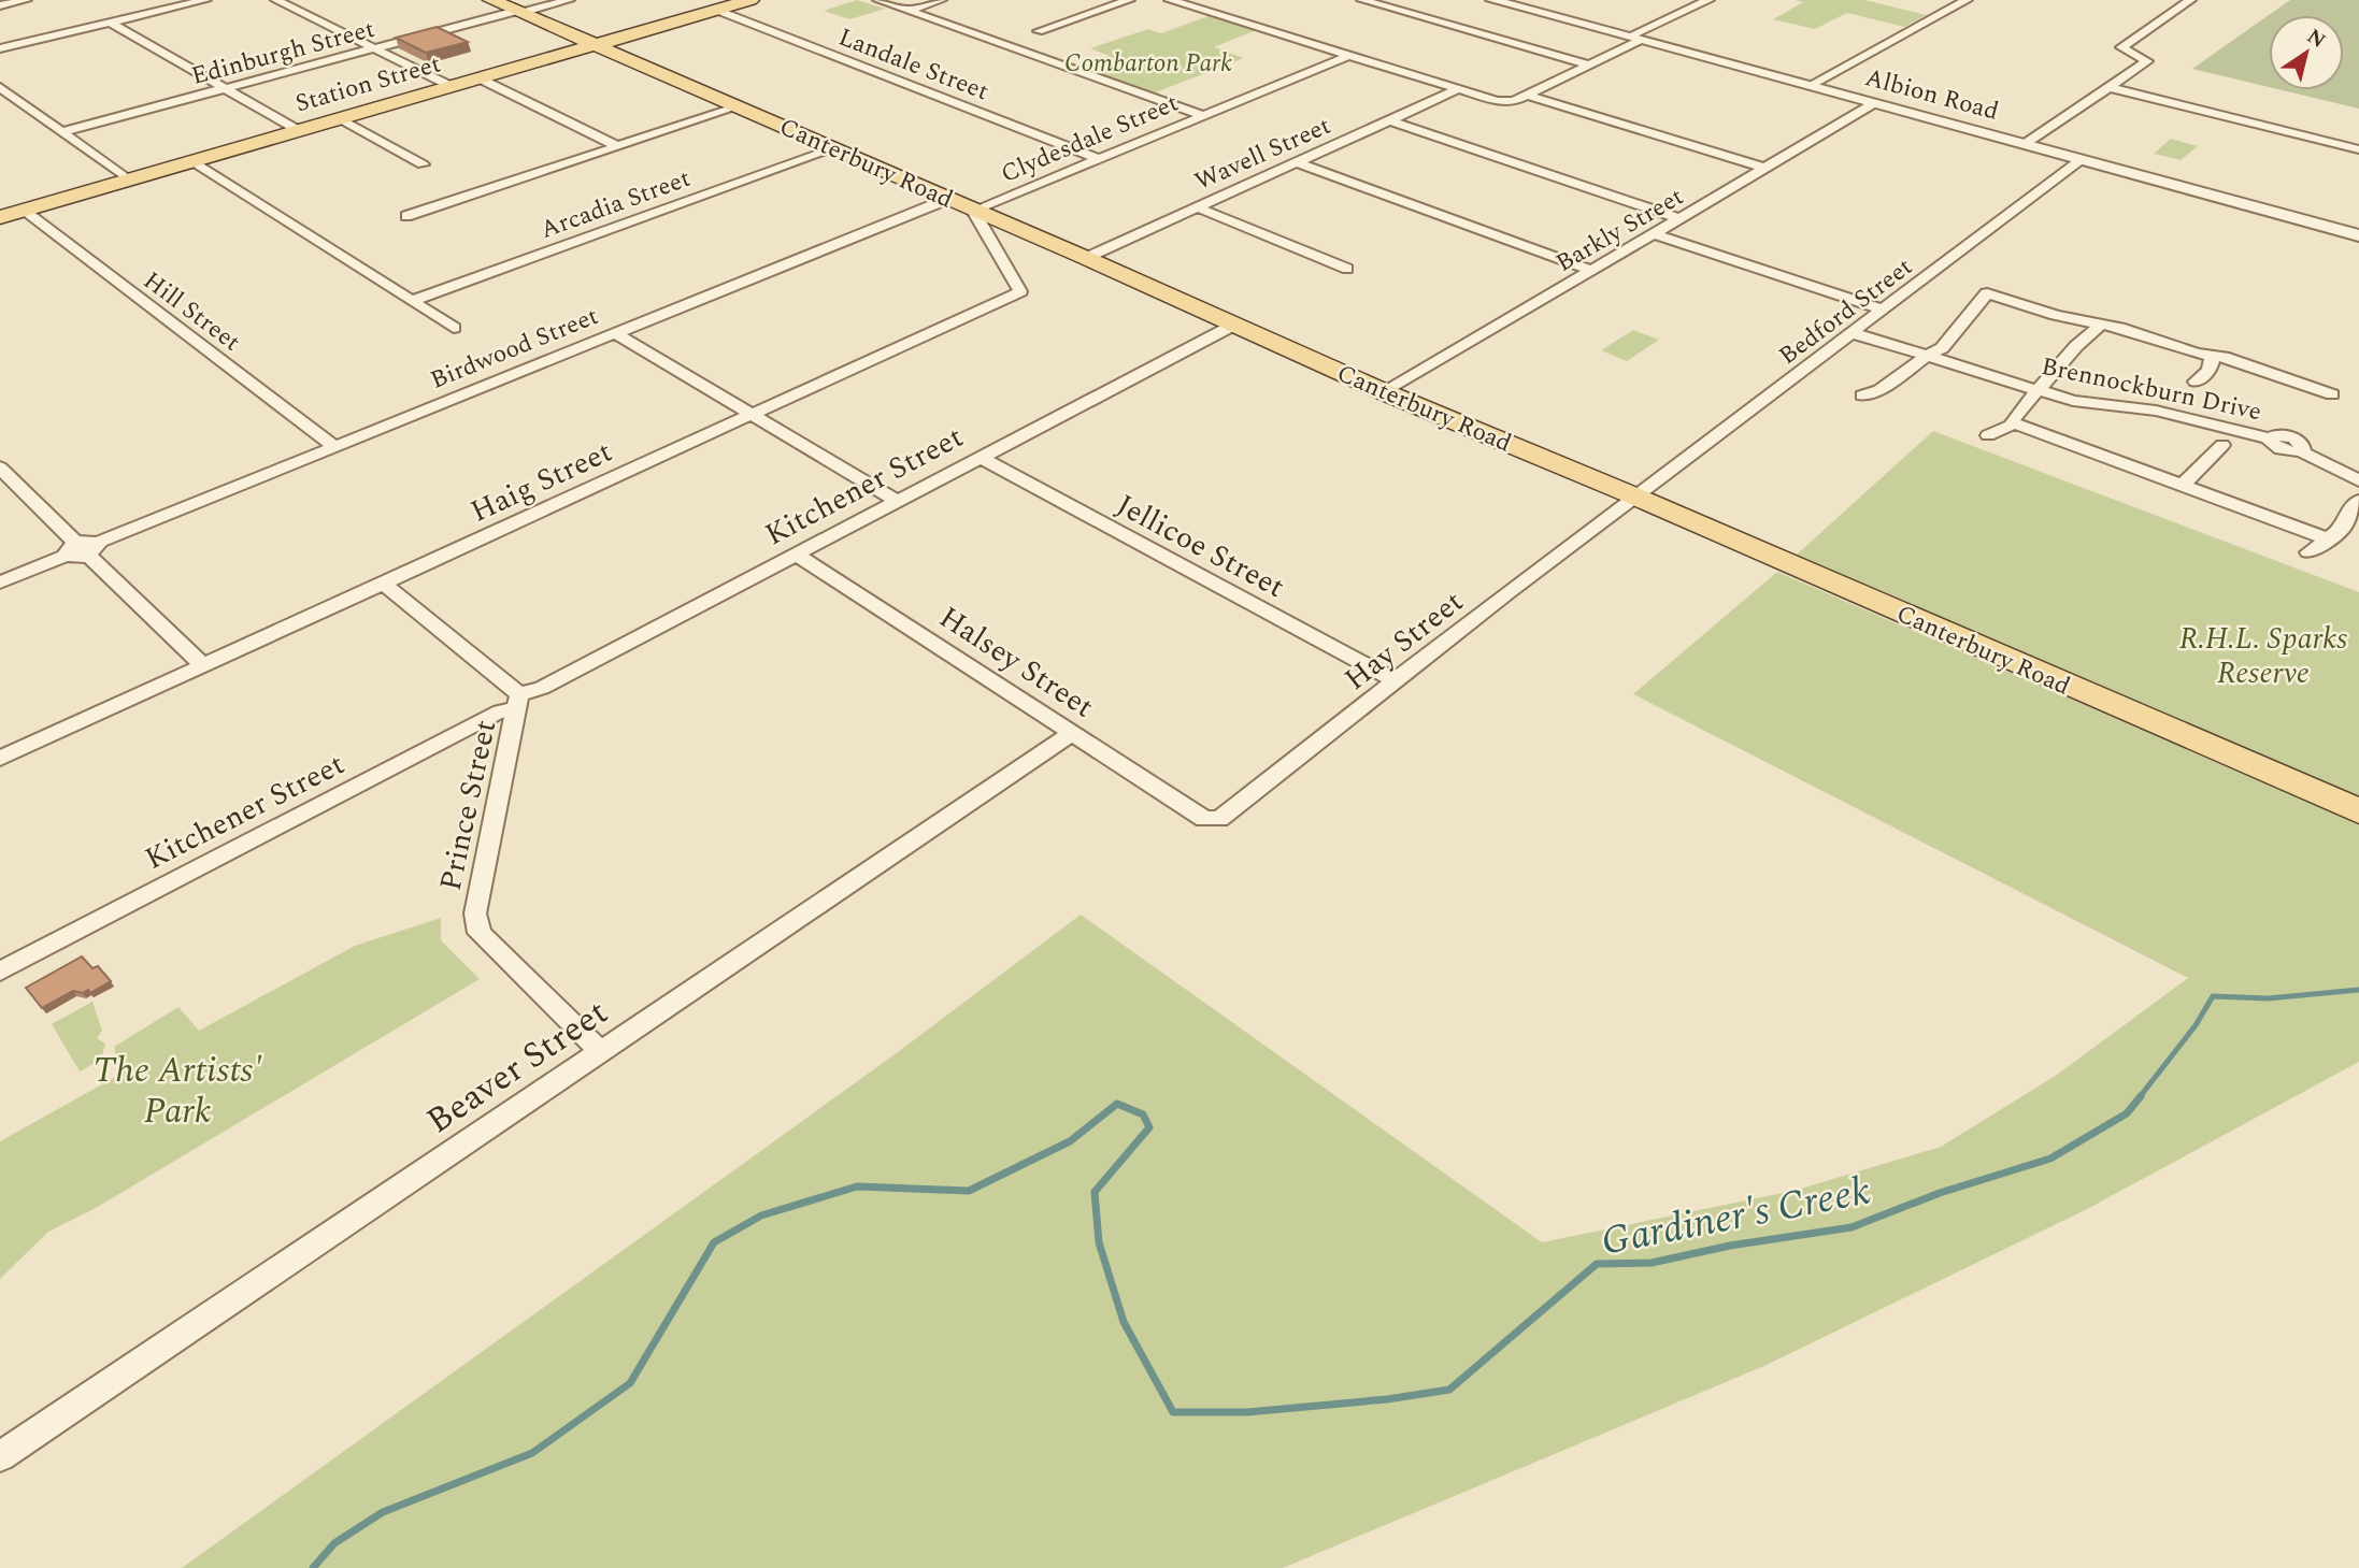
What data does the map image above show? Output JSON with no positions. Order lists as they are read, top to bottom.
{
  "streets": {
    "main road": ["Station Street", "Canterbury Road"],
    "street": [
      "Edinburgh Street",
      "Landale Street",
      "Albion Road",
      "Clydesdale Street",
      "Wavell Street",
      "Arcadia Street",
      "Barkly Street",
      "Hill Street",
      "Bedford Street",
      "Birdwood Street",
      "Brennockburn Drive",
      "Haig Street",
      "Kitchener Street",
      "Jellicoe Street",
      "Hay Street",
      "Halsey Street",
      "Prince Street",
      "Beaver Street"
    ]
  },
  "crossings": [
    ["Edinburgh Street", "Canterbury Road"],
    ["Landale Street", "Station Street"],
    ["Landale Street", "Clydesdale Street"],
    ["Station Street", "Canterbury Road"],
    ["Station Street", "Hill Street"],
    ["Albion Road", "Barkly Street"],
    ["Albion Road", "Bedford Street"],
    ["Clydesdale Street", "Canterbury Road"],
    ["Clydesdale Street", "Haig Street"],
    ["Wavell Street", "Canterbury Road"],
    ["Canterbury Road", "Arcadia Street"],
    ["Canterbury Road", "Barkly Street"],
    ["Canterbury Road", "Bedford Street"],
    ["Canterbury Road", "Birdwood Street"],
    ["Canterbury Road", "Haig Street"],
    ["Canterbury Road", "Kitchener Street"],
    ["Canterbury Road", "Hay Street"],
    ["Hill Street", "Birdwood Street"],
    ["Bedford Street", "Brennockburn Drive"],
    ["Bedford Street", "Hay Street"],
    ["Haig Street", "Prince Street"],
    ["Kitchener Street", "Jellicoe Street"],
    ["Kitchener Street", "Halsey Street"],
    ["Kitchener Street", "Prince Street"],
    ["Jellicoe Street", "Hay Street"],
    ["Hay Street", "Halsey Street"],
    ["Halsey Street", "Beaver Street"],
    ["Prince Street", "Beaver Street"]
  ],
  "water": ["Gardiner's Creek"],
  "parks": ["Combarton Park", "R.H.L. Sparks Reserve", "The Artists' Park"],
  "north": "top right"
}
